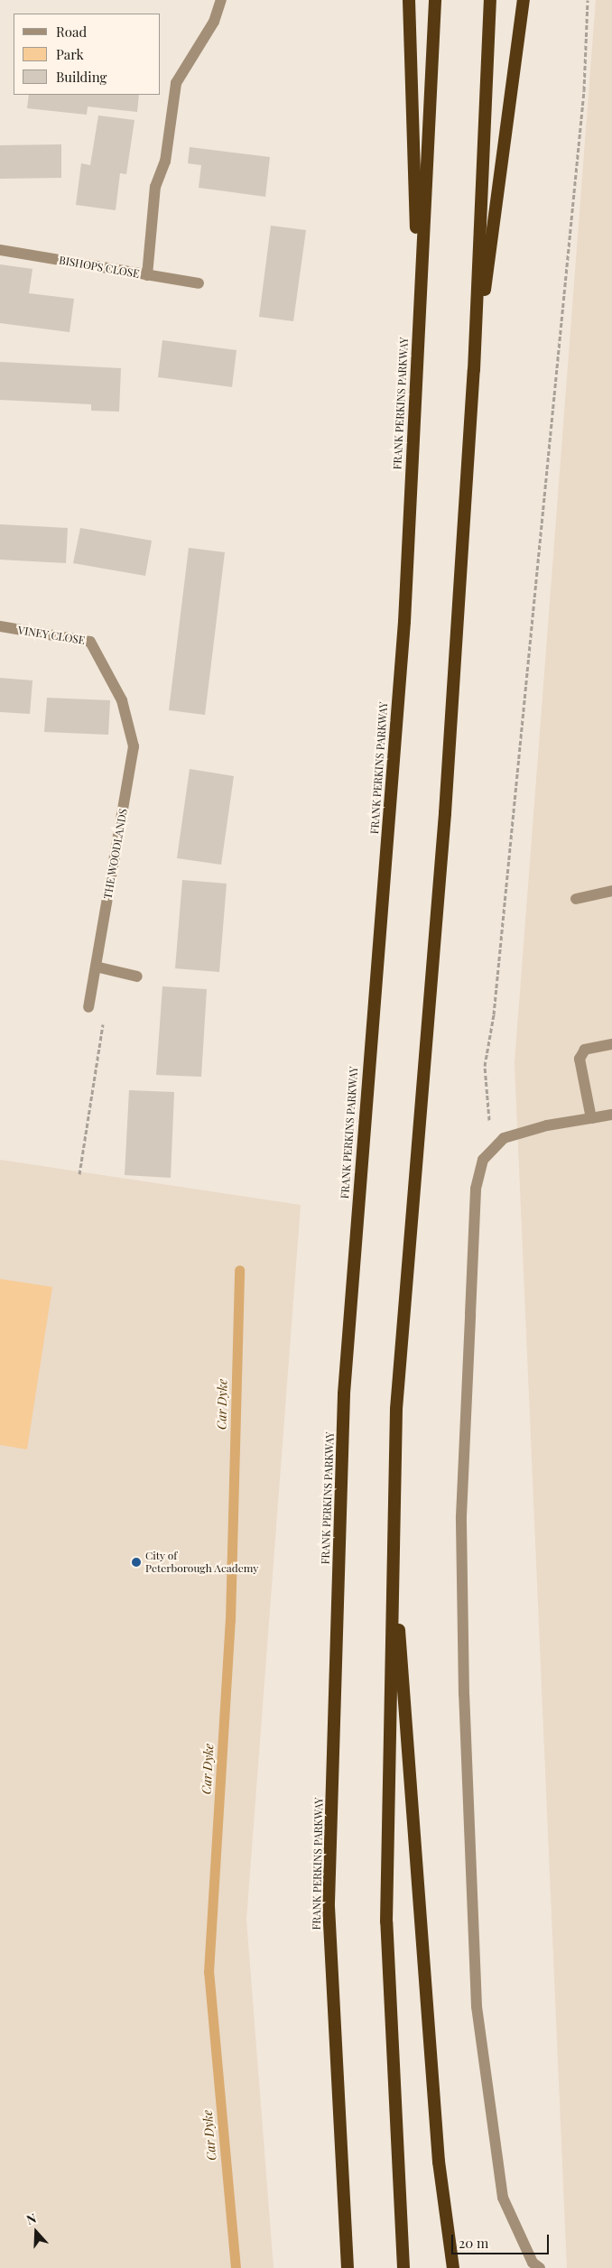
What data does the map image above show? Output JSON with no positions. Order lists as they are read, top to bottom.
{
  "streets": {
    "highway": ["FRANK PERKINS PARKWAY"],
    "street": ["BISHOPS CLOSE", "VINEY CLOSE", "THE WOODLANDS"]
  },
  "crossings": [
    ["VINEY CLOSE", "THE WOODLANDS"]
  ],
  "water": ["Car Dyke"],
  "places": ["City of Peterborough Academy"],
  "legend": ["Road", "Park", "Building"],
  "scale_bar": "20 m",
  "north": "top"
}
